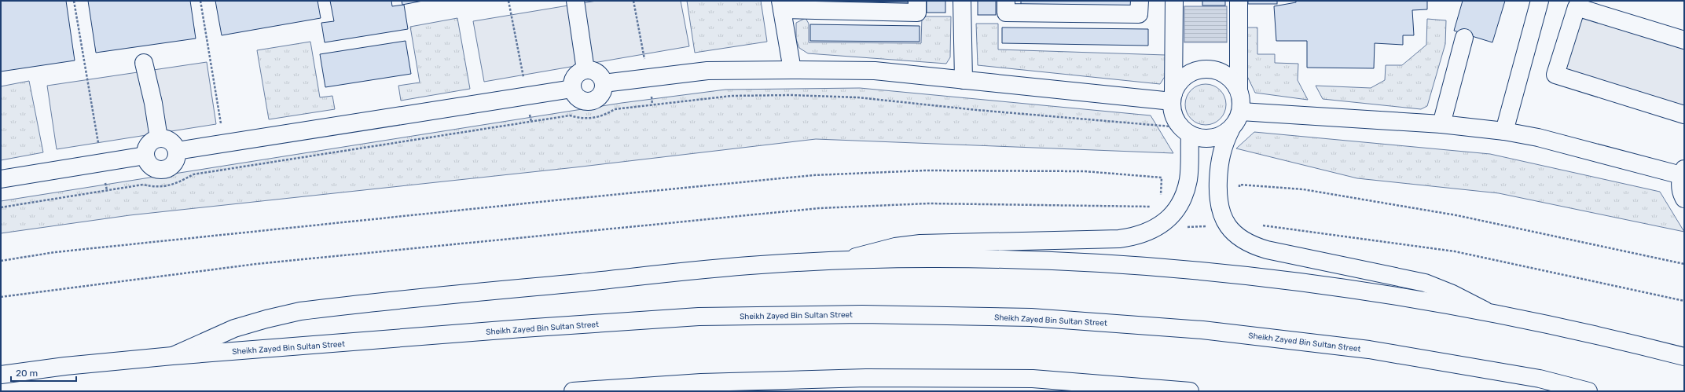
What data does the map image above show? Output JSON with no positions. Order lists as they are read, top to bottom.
{
  "streets": {
    "main road": ["Sheikh Zayed Bin Sultan Street"]
  },
  "scale_bar": "20 m"
}
